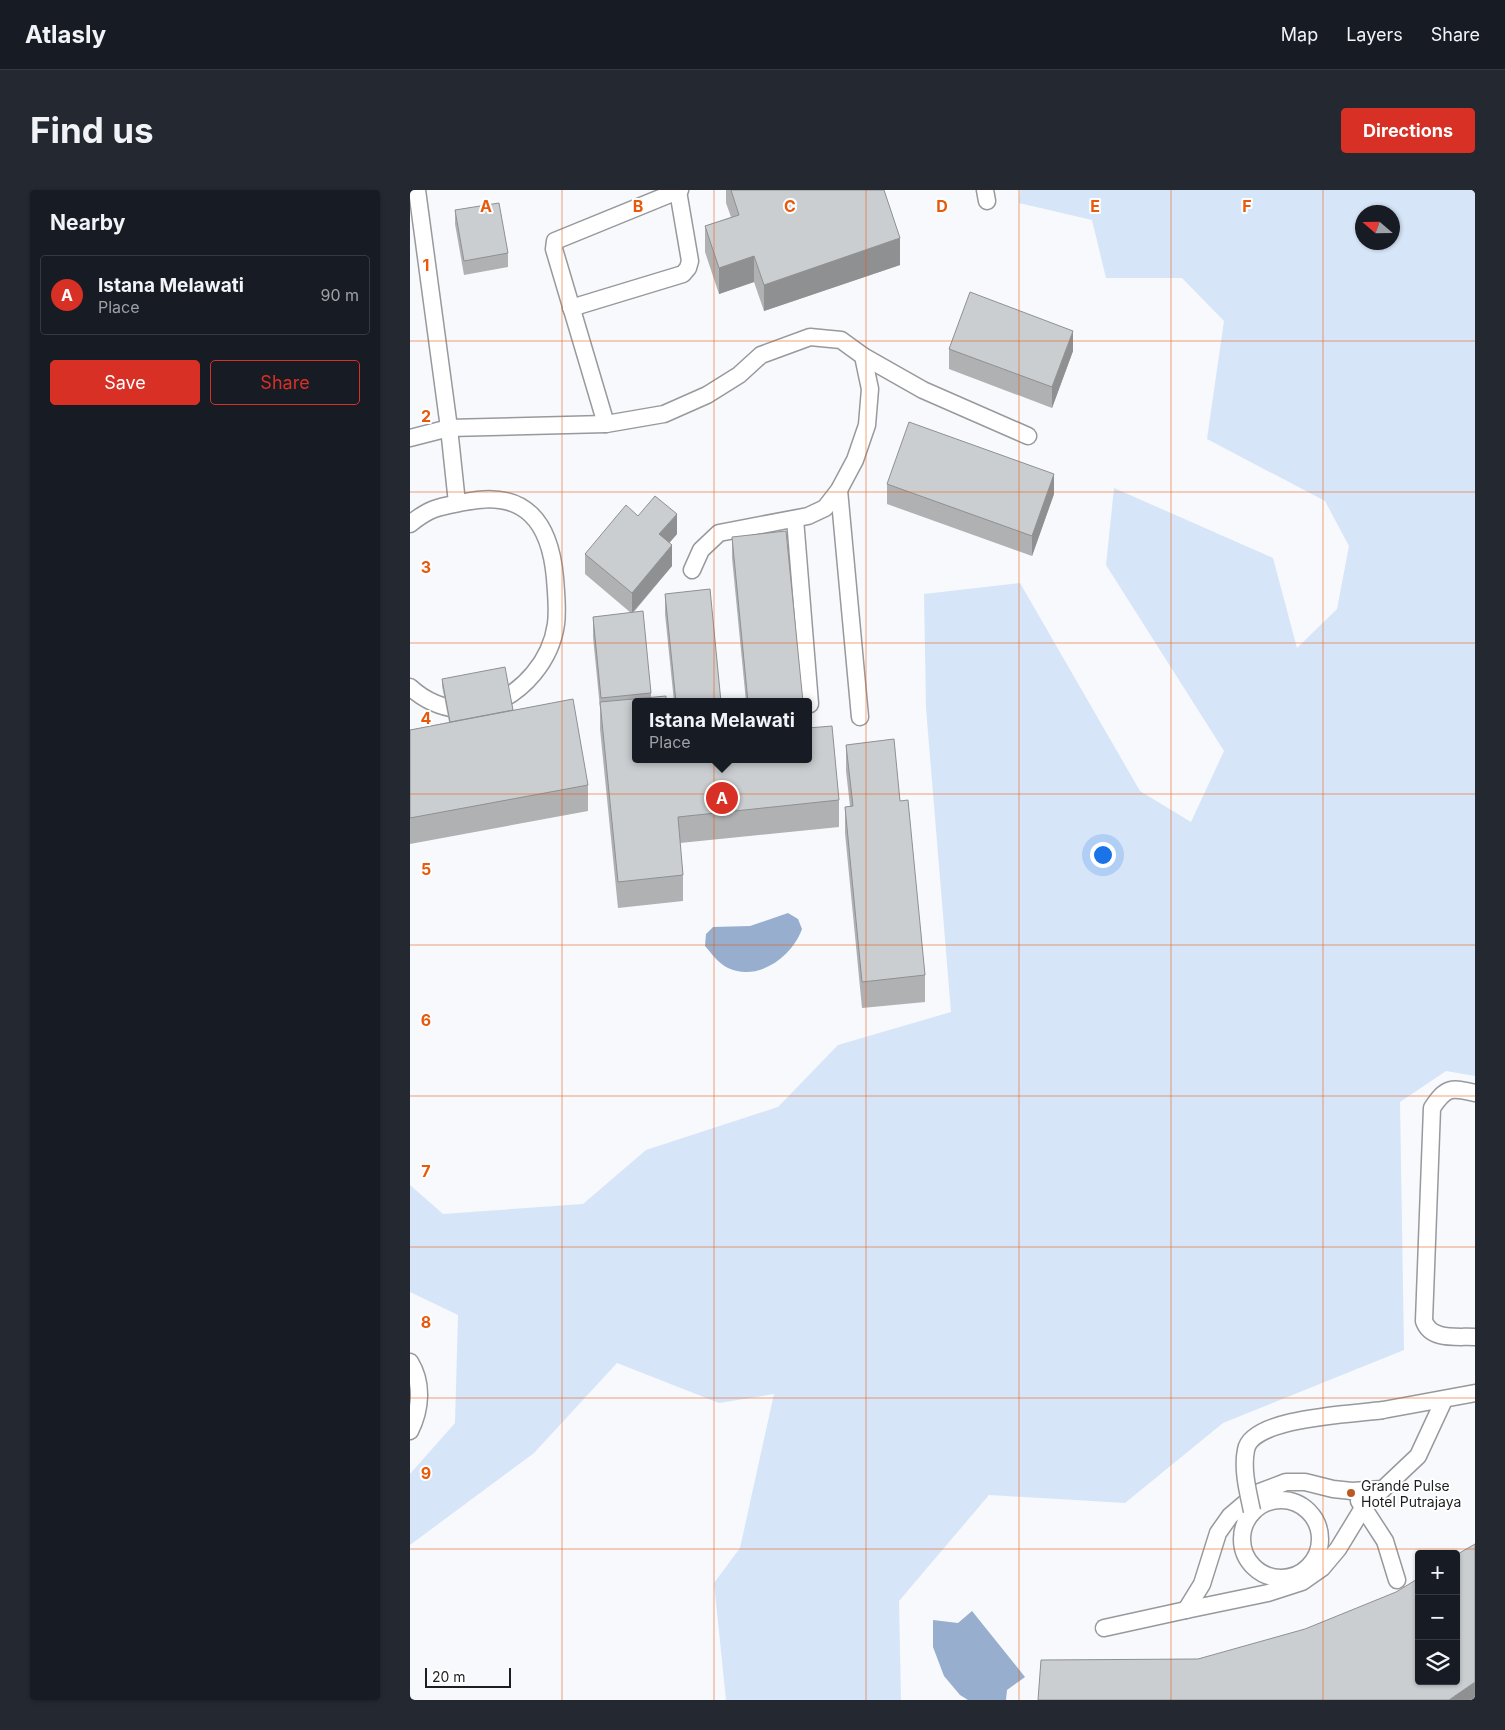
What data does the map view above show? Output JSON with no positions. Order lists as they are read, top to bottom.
{
  "places": ["Grande Pulse Hotel Putrajaya"],
  "scale_bar": "20 m",
  "north": "left",
  "page": {
    "header": "Atlasly",
    "nav": ["Map", "Layers", "Share"],
    "buttons": [
      "Directions",
      ["Save", "Share"]
    ],
    "title": "Find us",
    "heading": "Nearby",
    "list": [
      {
        "mark": "A",
        "name": "Istana Melawati",
        "note": "Place",
        "value": "90 m"
      }
    ],
    "popup": ["Istana Melawati", "Place"],
    "pins": "A",
    "map_buttons": ["+", "−"],
    "scale": "20 m"
  },
  "grid": {
    "columns": [
      "A",
      "B",
      "C",
      "D",
      "E",
      "F"
    ],
    "rows": [
      "1",
      "2",
      "3",
      "4",
      "5",
      "6",
      "7",
      "8",
      "9"
    ]
  }
}
